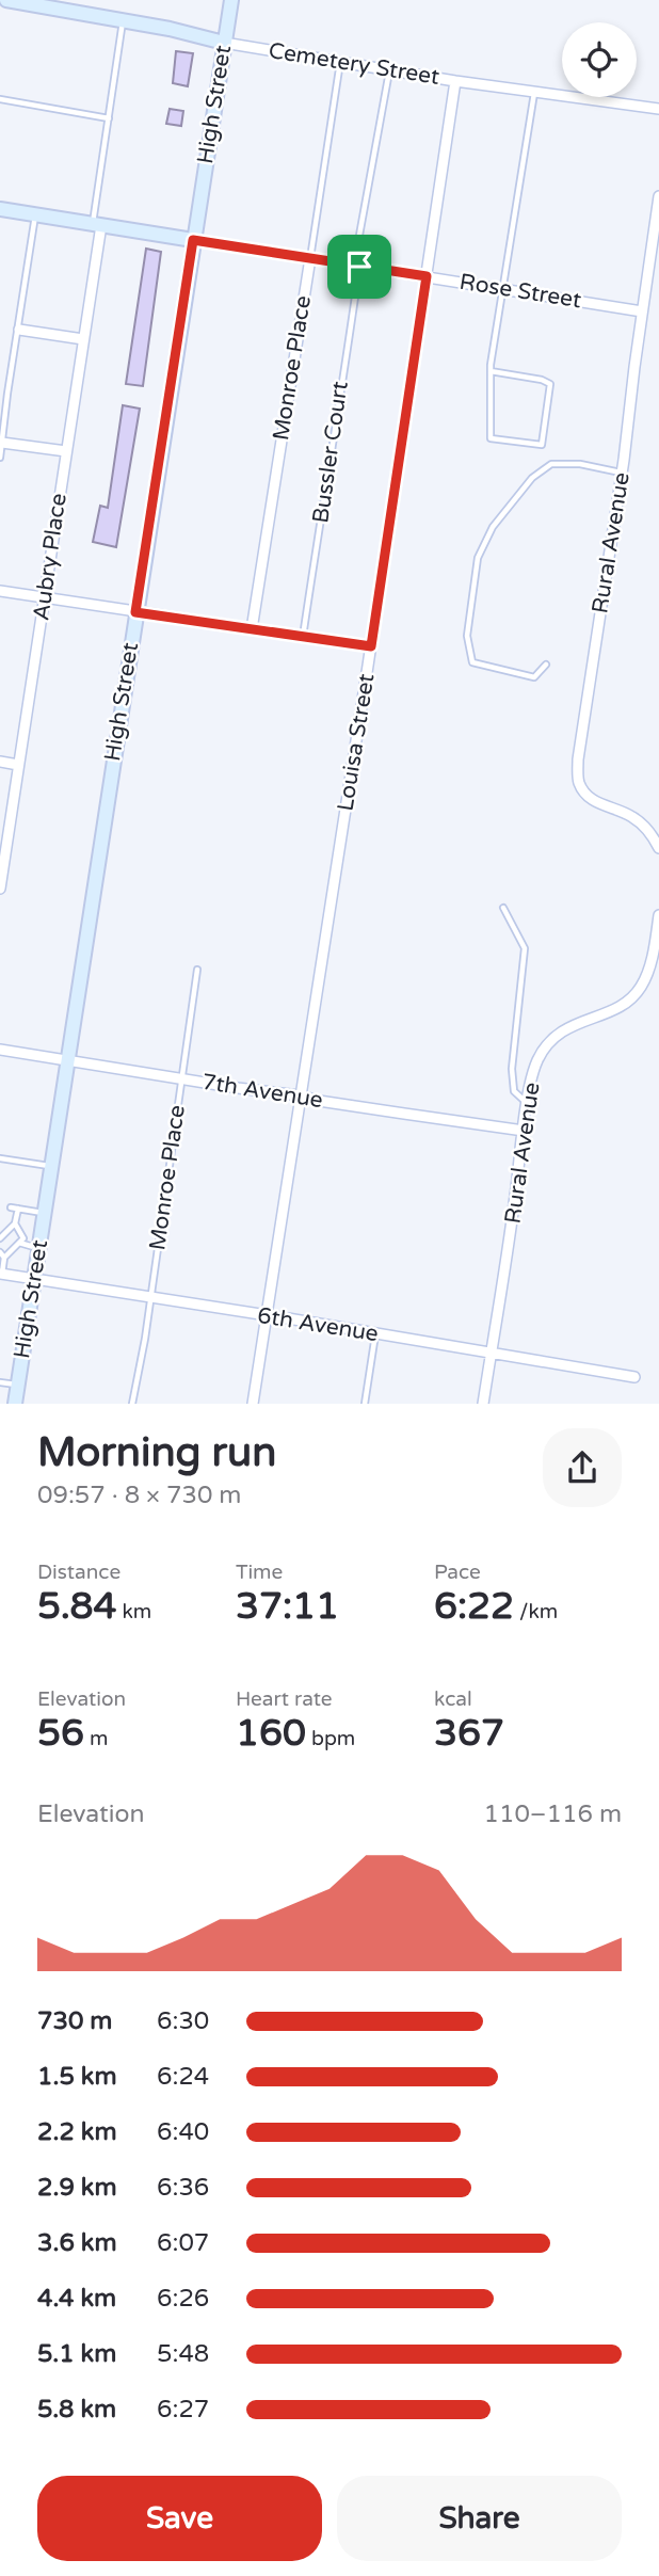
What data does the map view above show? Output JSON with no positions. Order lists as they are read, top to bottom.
{
  "streets": {
    "main road": ["Cemetery Street", "High Street", "Rose Street"],
    "street": [
      "Monroe Place",
      "Rural Avenue",
      "Aubry Place",
      "Louisa Street",
      "7th Avenue",
      "6th Avenue"
    ],
    "lane": ["Bussler Court"]
  },
  "crossings": [
    ["Cemetery Street", "High Street"],
    ["Cemetery Street", "Monroe Place"],
    ["Cemetery Street", "Bussler Court"],
    ["Cemetery Street", "Aubry Place"],
    ["Cemetery Street", "Louisa Street"],
    ["High Street", "Rose Street"],
    ["High Street", "7th Avenue"],
    ["High Street", "6th Avenue"],
    ["Rose Street", "Monroe Place"],
    ["Rose Street", "Bussler Court"],
    ["Rose Street", "Rural Avenue"],
    ["Rose Street", "Aubry Place"],
    ["Rose Street", "Louisa Street"],
    ["Monroe Place", "7th Avenue"],
    ["Monroe Place", "6th Avenue"],
    ["Rural Avenue", "7th Avenue"],
    ["Rural Avenue", "6th Avenue"],
    ["Louisa Street", "7th Avenue"],
    ["Louisa Street", "6th Avenue"]
  ],
  "page": {
    "heading": ["Morning run", "09:57 · 8 × 730 m"],
    "stats": [
      ["Distance", "5.84 km"],
      ["Time", "37:11"],
      ["Pace", "6:22 /km"],
      ["Elevation", "56 m"],
      ["Heart rate", "160 bpm"],
      ["kcal", "367"]
    ],
    "chart": ["Elevation", "110–116 m"],
    "list": [
      {
        "name": "730 m",
        "note": "6:30"
      },
      {
        "name": "1.5 km",
        "note": "6:24"
      },
      {
        "name": "2.2 km",
        "note": "6:40"
      },
      {
        "name": "2.9 km",
        "note": "6:36"
      },
      {
        "name": "3.6 km",
        "note": "6:07"
      },
      {
        "name": "4.4 km",
        "note": "6:26"
      },
      {
        "name": "5.1 km",
        "note": "5:48"
      },
      {
        "name": "5.8 km",
        "note": "6:27"
      }
    ],
    "buttons": ["Save", "Share"]
  }
}
